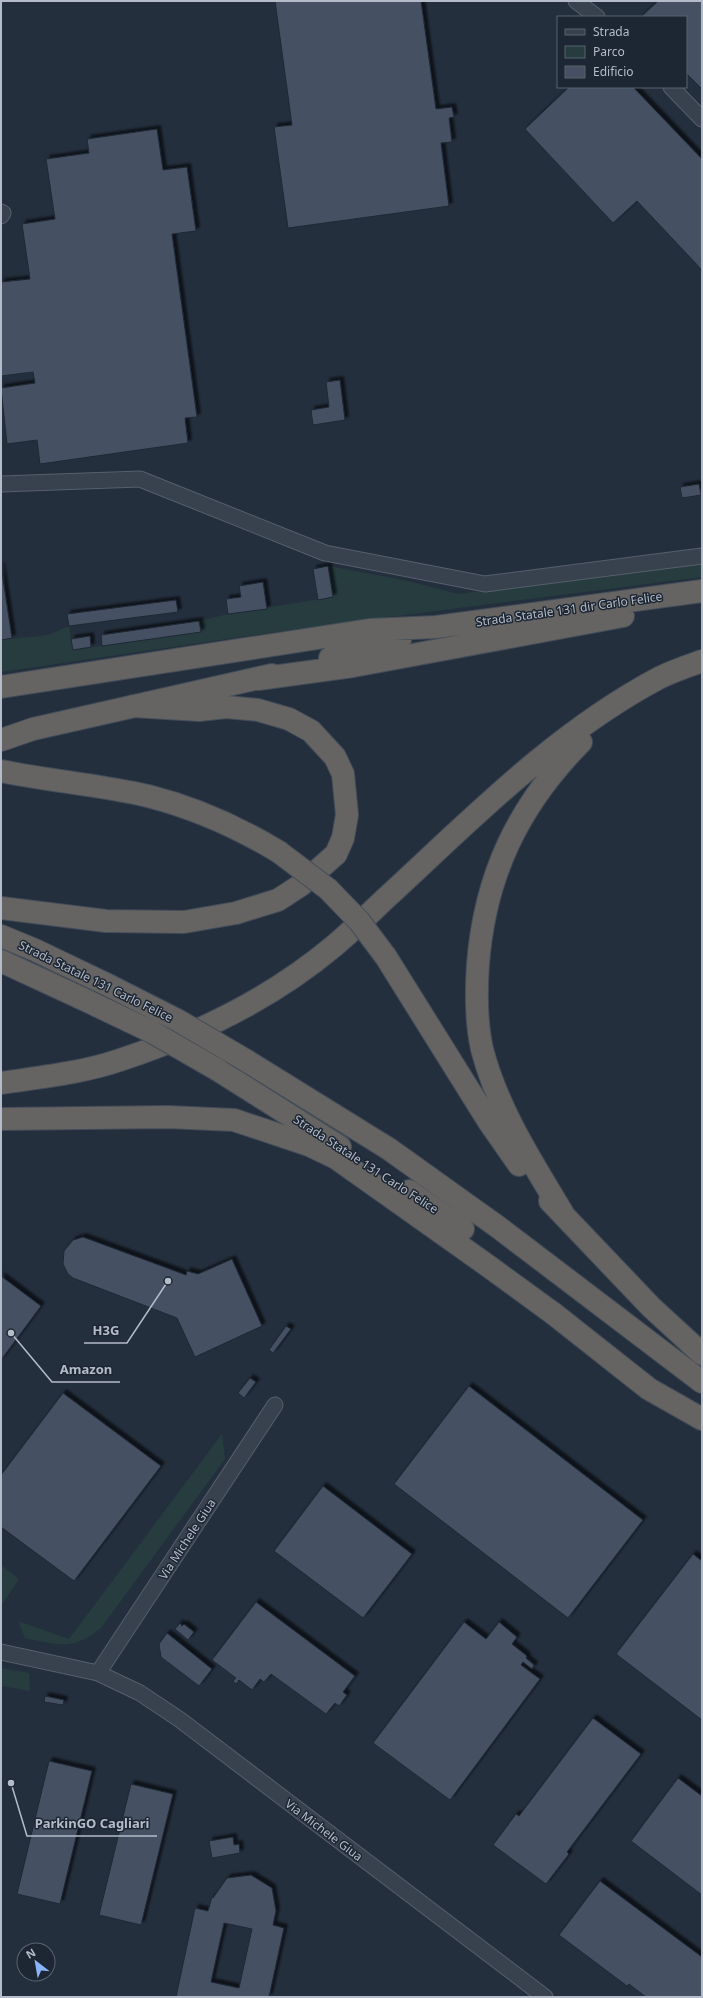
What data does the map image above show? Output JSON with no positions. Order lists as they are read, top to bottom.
{
  "streets": {
    "highway": ["Strada Statale 131 dir Carlo Felice", "Strada Statale 131 Carlo Felice"],
    "street": ["Via Michele Giua"]
  },
  "places": ["H3G", "Amazon", "ParkinGO Cagliari"],
  "legend": ["Strada", "Parco", "Edificio"],
  "north": "top left"
}
